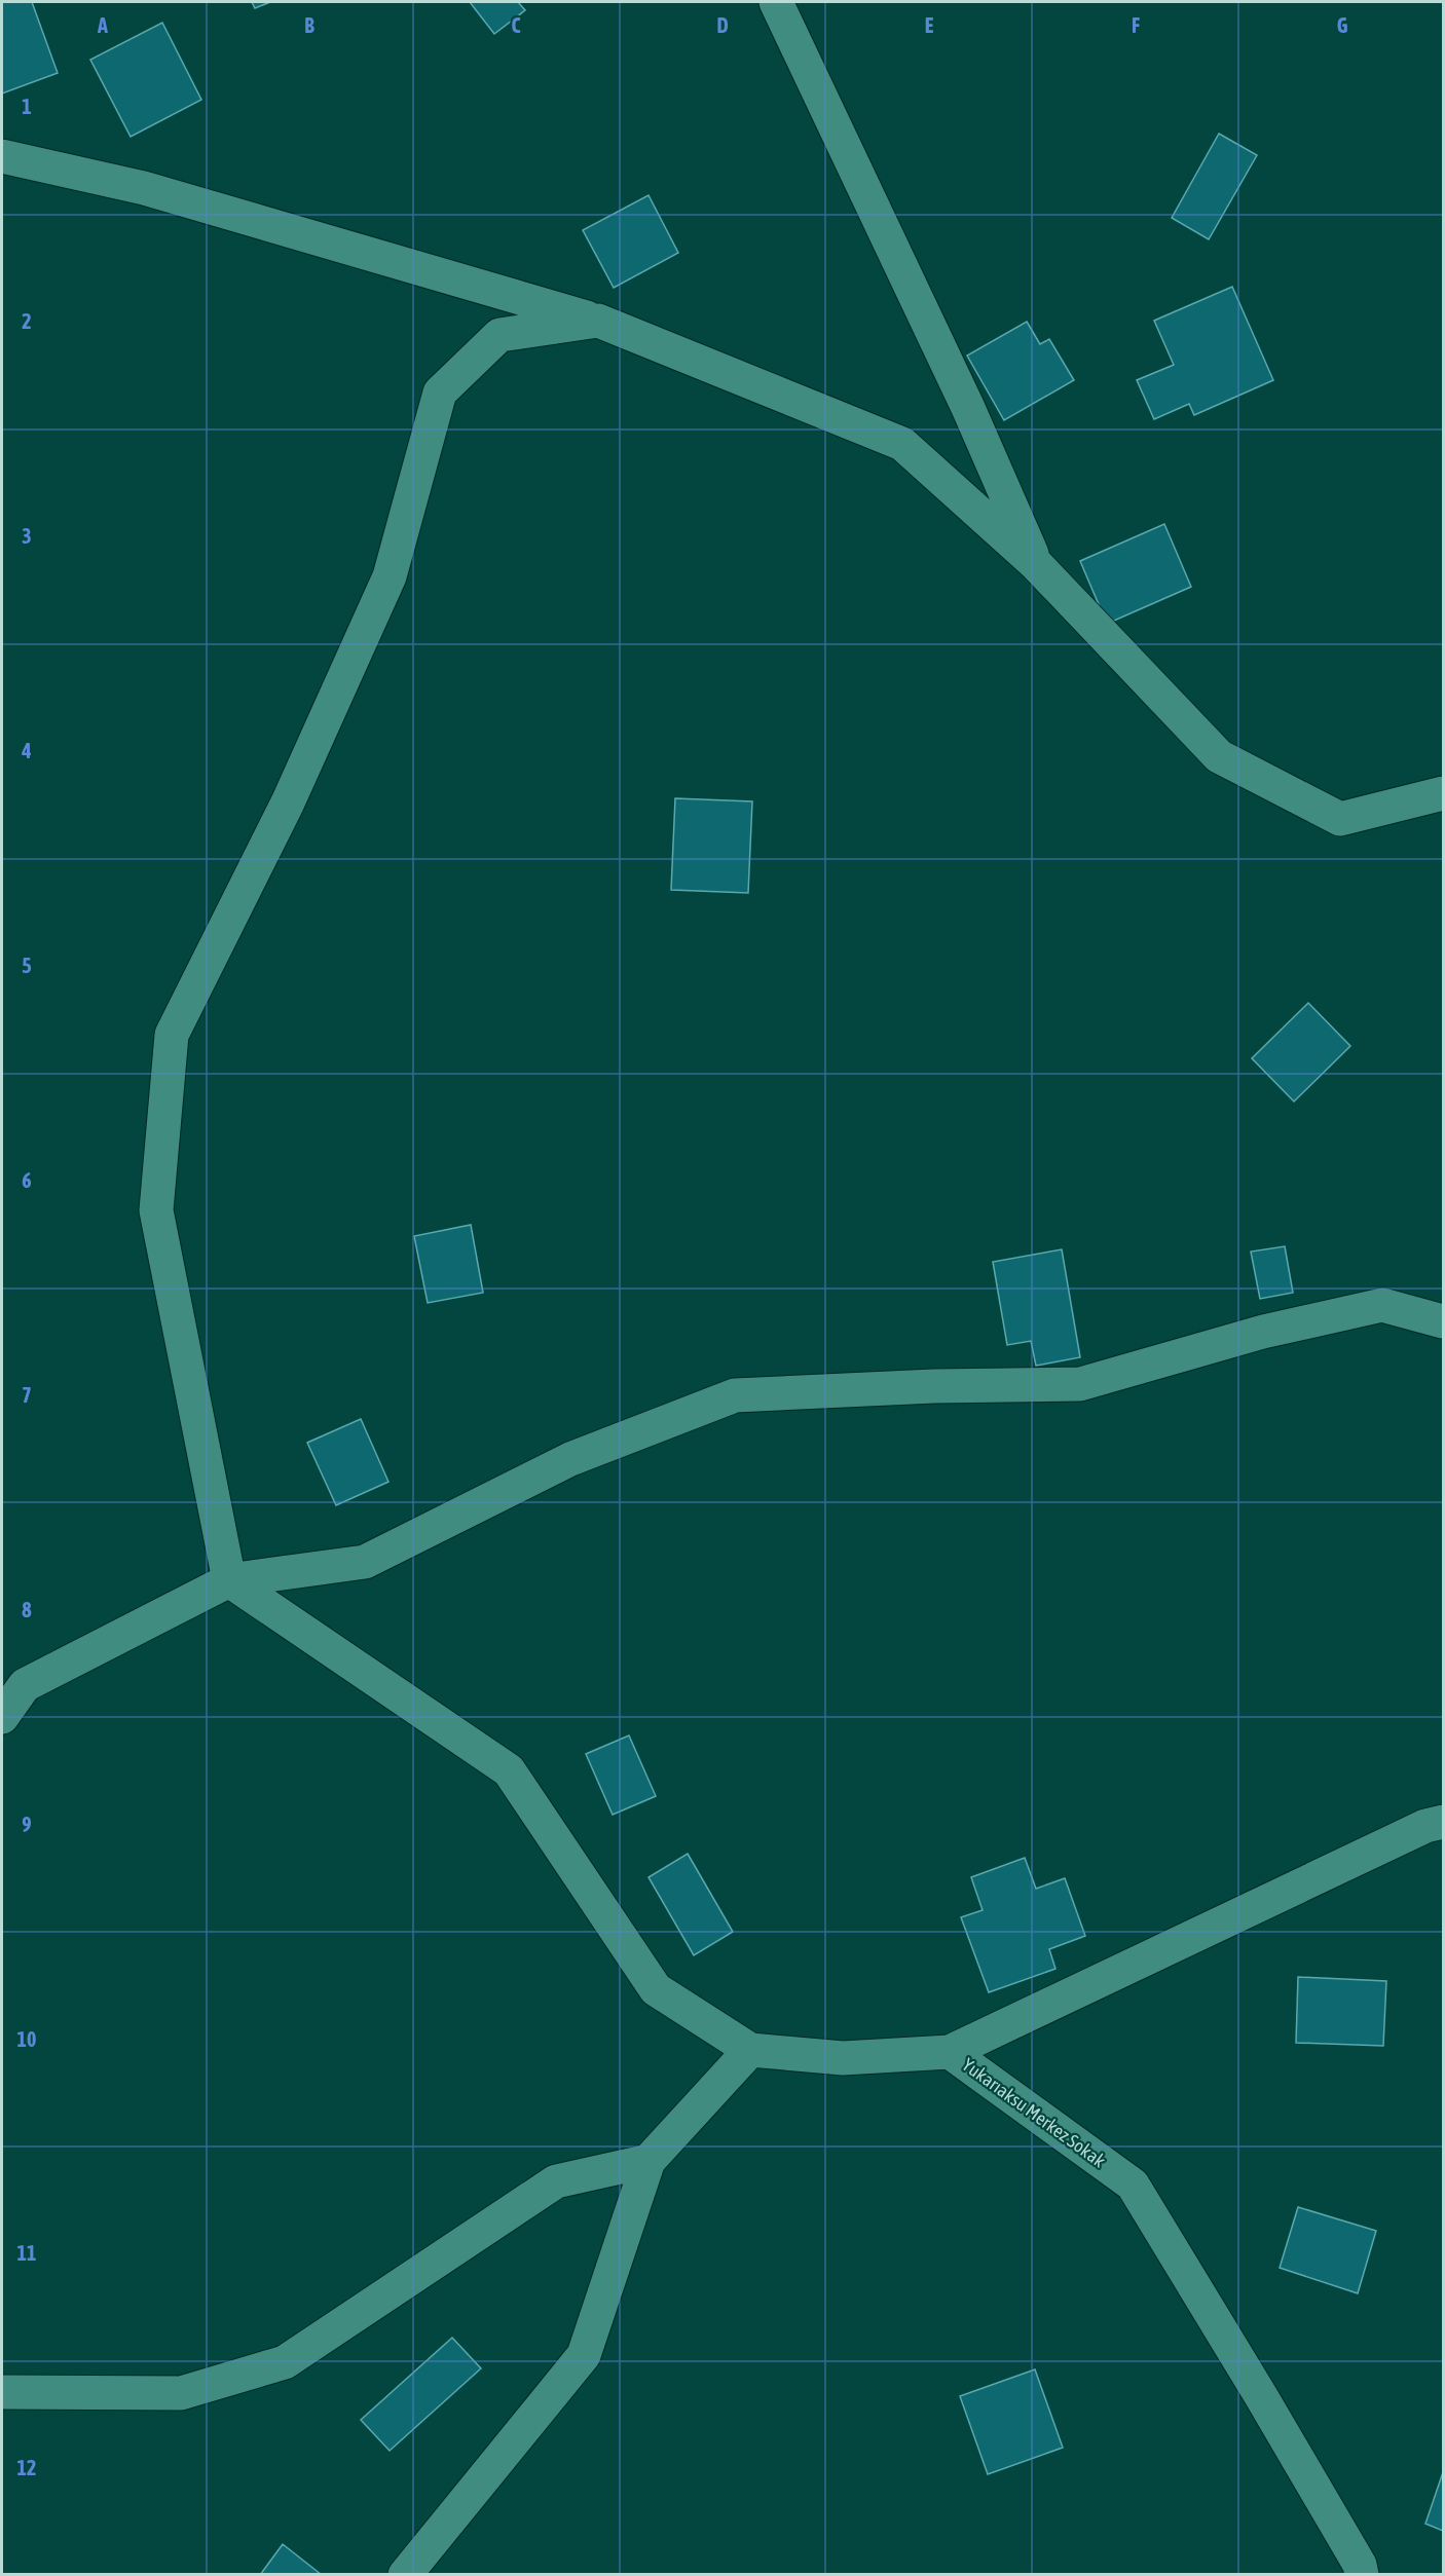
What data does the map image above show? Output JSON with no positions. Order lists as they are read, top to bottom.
{
  "streets": {
    "street": ["Yukarıaksu Merkez Sokak"]
  },
  "grid": {
    "columns": [
      "A",
      "B",
      "C",
      "D",
      "E",
      "F",
      "G"
    ],
    "rows": [
      "1",
      "2",
      "3",
      "4",
      "5",
      "6",
      "7",
      "8",
      "9",
      "10",
      "11",
      "12"
    ]
  }
}
